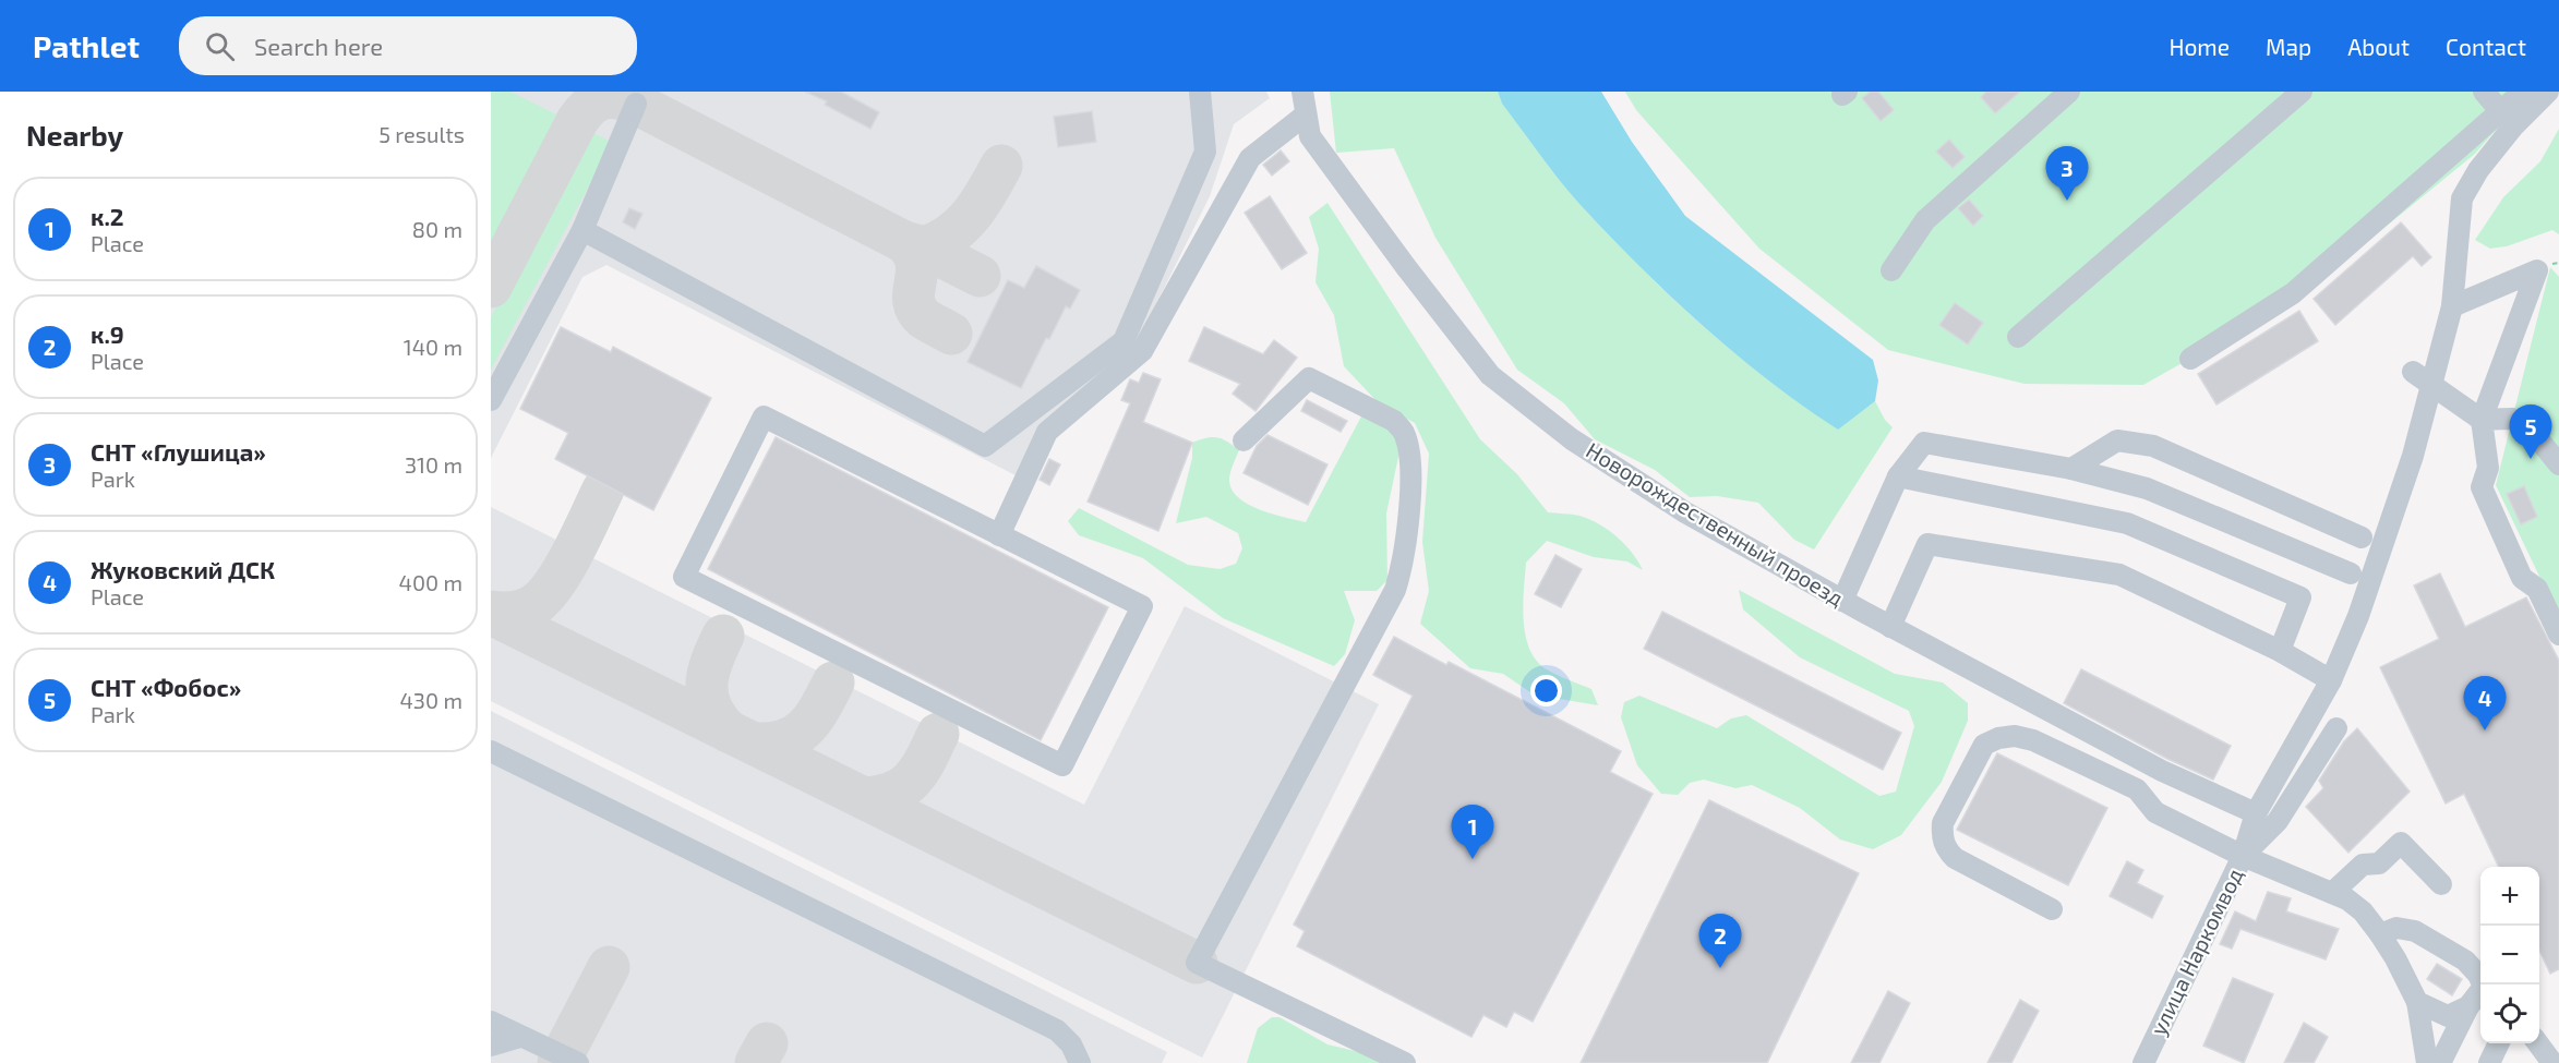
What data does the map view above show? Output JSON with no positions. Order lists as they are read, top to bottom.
{
  "streets": {
    "street": ["Новорождественный проезд", "улица Наркомвод"]
  },
  "page": {
    "header": "Pathlet",
    "search": "Search here",
    "nav": [
      "Home",
      "Map",
      "About",
      "Contact"
    ],
    "heading": ["Nearby", "5 results"],
    "pins": [
      "3",
      "5",
      "4",
      "1",
      "2"
    ],
    "list": [
      {
        "mark": "1",
        "name": "к.2",
        "note": "Place",
        "value": "80 m"
      },
      {
        "mark": "2",
        "name": "к.9",
        "note": "Place",
        "value": "140 m"
      },
      {
        "mark": "3",
        "name": "СНТ «Глушица»",
        "note": "Park",
        "value": "310 m"
      },
      {
        "mark": "4",
        "name": "Жуковский ДСК",
        "note": "Place",
        "value": "400 m"
      },
      {
        "mark": "5",
        "name": "СНТ «Фобос»",
        "note": "Park",
        "value": "430 m"
      }
    ],
    "map_buttons": ["+", "−"]
  }
}
